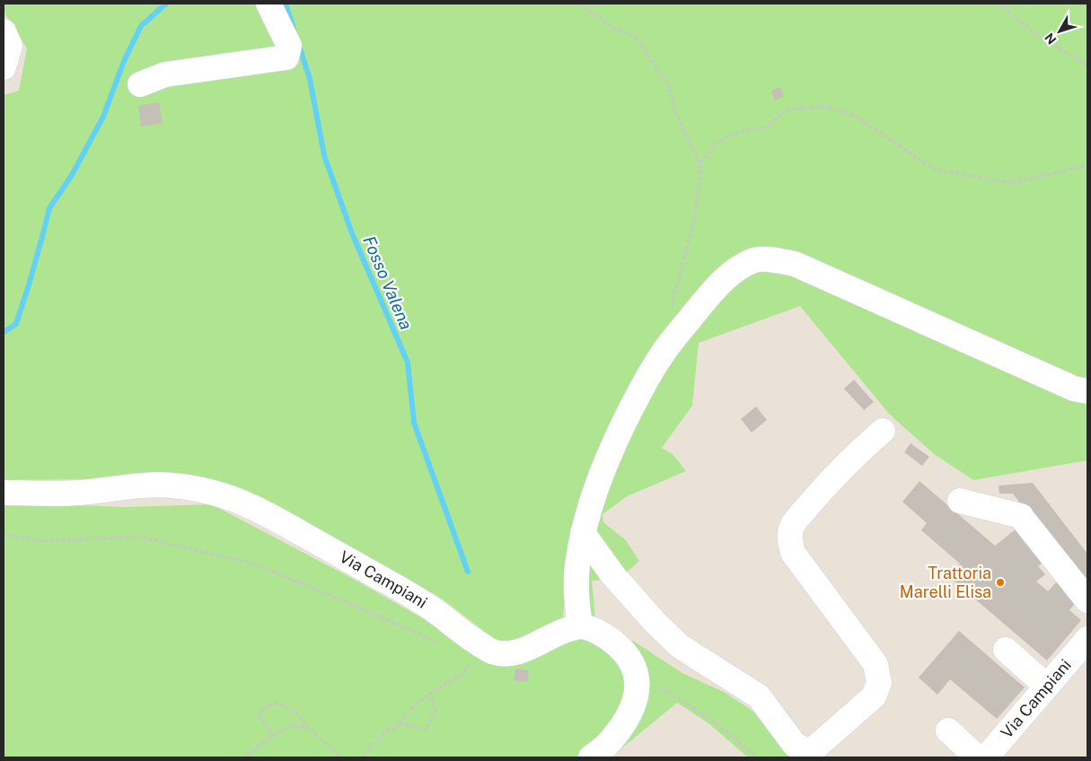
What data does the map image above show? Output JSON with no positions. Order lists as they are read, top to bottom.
{
  "streets": {
    "street": ["Via Campiani"]
  },
  "water": ["Fosso Valena"],
  "places": ["Trattoria Marelli Elisa"],
  "north": "bottom left"
}
